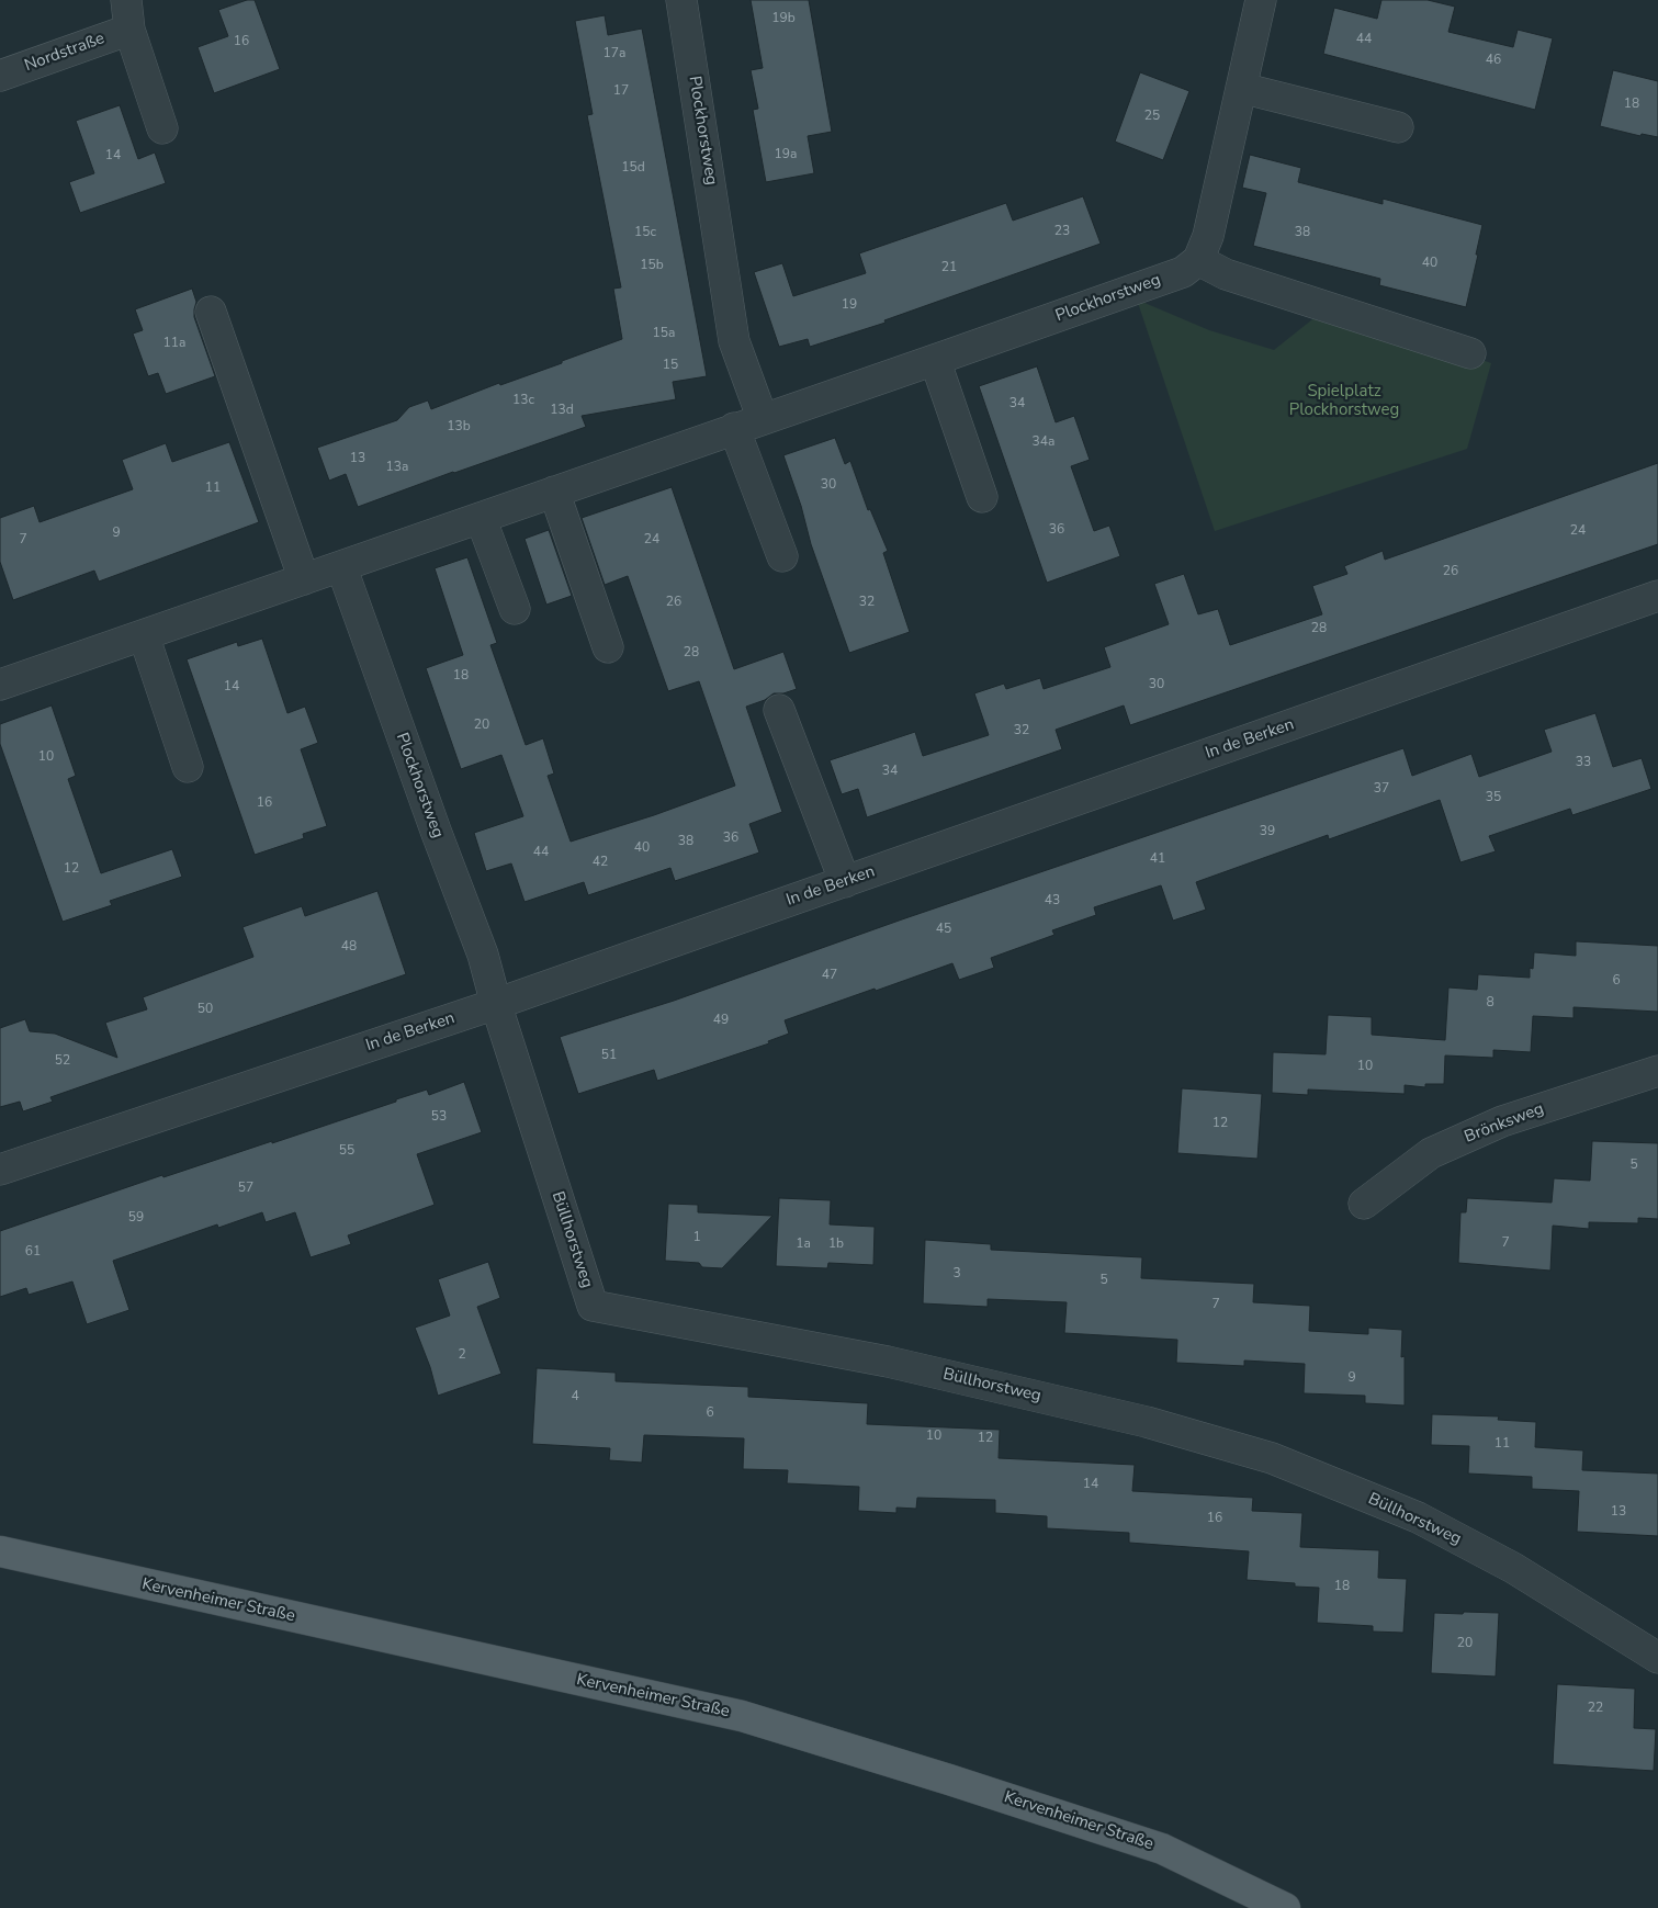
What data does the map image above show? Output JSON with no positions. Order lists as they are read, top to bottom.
{
  "streets": {
    "main road": ["Kervenheimer Straße"],
    "street": [
      "Nordstraße",
      "Plockhorstweg",
      "In de Berken",
      "Brönksweg",
      "Büllhorstweg"
    ]
  },
  "crossings": [
    ["Plockhorstweg", "In de Berken"],
    ["Plockhorstweg", "Büllhorstweg"],
    ["In de Berken", "Büllhorstweg"]
  ],
  "parks": ["Spielplatz Plockhorstweg"],
  "house_numbers": [
    "19b",
    "44",
    "16",
    "17a",
    "46",
    "17",
    "18",
    "25",
    "19a",
    "14",
    "15d",
    "23",
    "15c",
    "38",
    "40",
    "15b",
    "21",
    "19",
    "15a",
    "11a",
    "15",
    "13c",
    "34",
    "13d",
    "13b",
    "34a",
    "13",
    "13a",
    "30",
    "11",
    "36",
    "24",
    "9",
    "7",
    "24",
    "26",
    "26",
    "32",
    "28",
    "28",
    "18",
    "30",
    "14",
    "20",
    "32",
    "10",
    "33",
    "34",
    "37",
    "35",
    "16",
    "39",
    "36",
    "38",
    "40",
    "44",
    "41",
    "42",
    "12",
    "43",
    "45",
    "48",
    "47",
    "6",
    "8",
    "50",
    "49",
    "51",
    "52",
    "10",
    "53",
    "12",
    "55",
    "5",
    "57",
    "59",
    "1",
    "7",
    "1a",
    "1b",
    "61",
    "3",
    "5",
    "7",
    "2",
    "9",
    "4",
    "6",
    "10",
    "12",
    "11",
    "14",
    "13",
    "16",
    "18",
    "20",
    "22"
  ]
}
